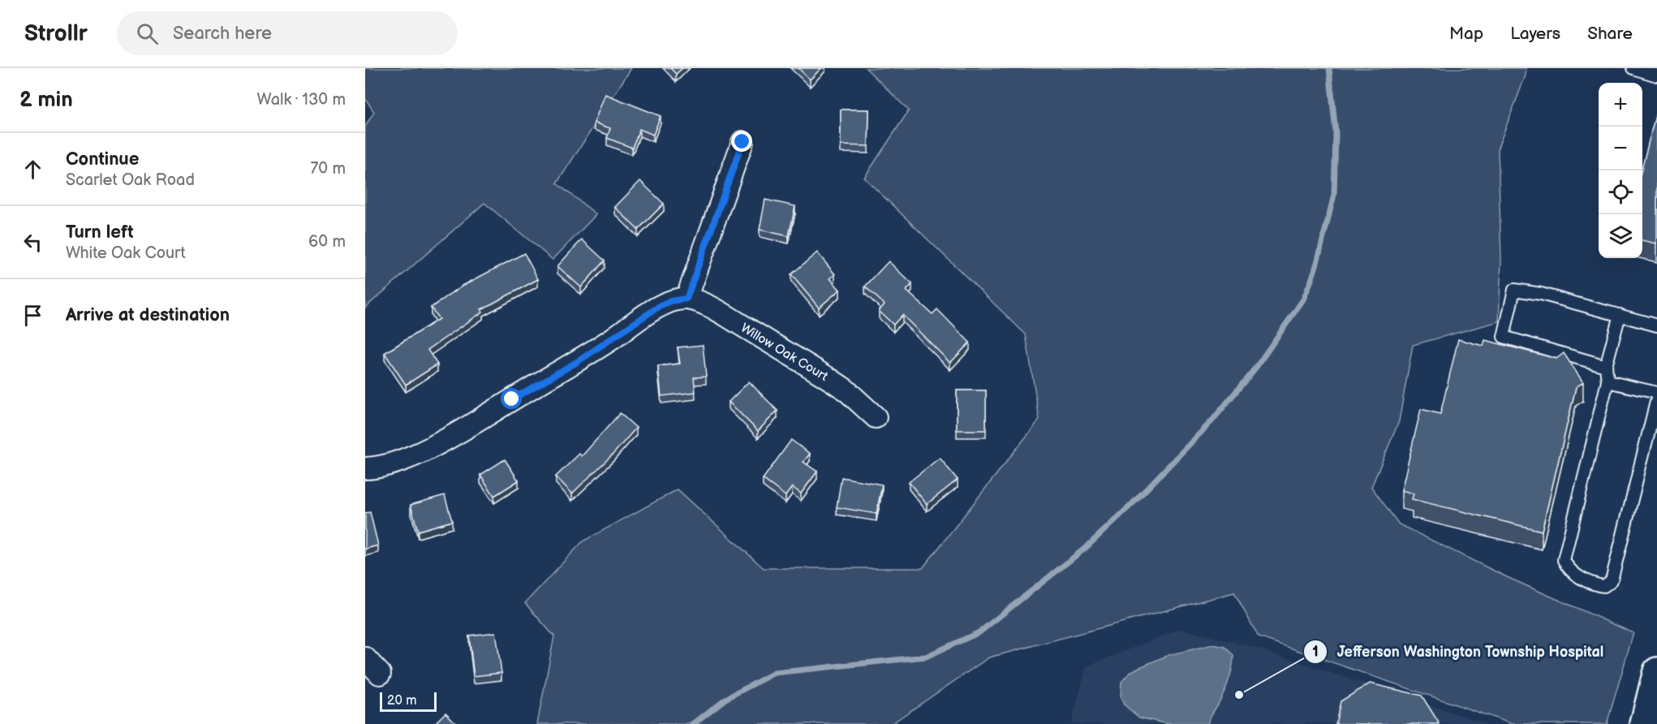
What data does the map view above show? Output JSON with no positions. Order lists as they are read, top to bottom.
{
  "streets": {
    "street": ["Willow Oak Court"]
  },
  "places": ["Jefferson Washington Township Hospital"],
  "scale_bar": "20 m",
  "page": {
    "header": "Strollr",
    "search": "Search here",
    "nav": ["Map", "Layers", "Share"],
    "heading": ["2 min", "Walk · 130 m"],
    "map_buttons": ["+", "−"],
    "list": [
      ["Continue", "Scarlet Oak Road", "70 m"],
      ["Turn left", "White Oak Court", "60 m"],
      "Arrive at destination"
    ],
    "scale": "20 m"
  }
}
